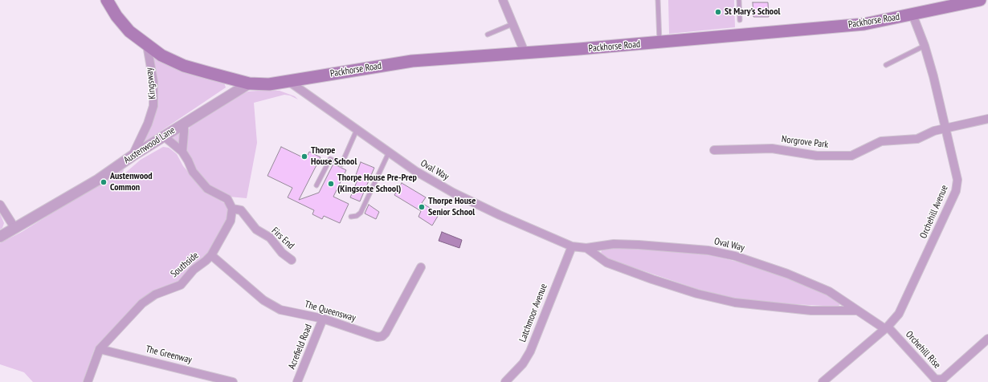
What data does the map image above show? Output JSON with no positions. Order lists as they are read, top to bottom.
{
  "streets": {
    "main road": ["Packhorse Road", "Kingsway"],
    "street": [
      "Norgrove Park",
      "Austenwood Lane",
      "Oval Way",
      "Orchehill Avenue",
      "Firs End",
      "Southside",
      "The Queensway",
      "Latchmoor Avenue",
      "Acrefield Road",
      "Orchehill Rise",
      "The Greenway"
    ]
  },
  "crossings": [
    ["Packhorse Road", "Kingsway"],
    ["Packhorse Road", "Austenwood Lane"],
    ["Packhorse Road", "Oval Way"],
    ["Packhorse Road", "Orchehill Avenue"],
    ["Kingsway", "Austenwood Lane"],
    ["Norgrove Park", "Orchehill Avenue"],
    ["Oval Way", "Orchehill Avenue"],
    ["Oval Way", "Latchmoor Avenue"],
    ["Oval Way", "Orchehill Rise"],
    ["Orchehill Avenue", "Orchehill Rise"],
    ["Firs End", "Southside"],
    ["Southside", "The Queensway"],
    ["Southside", "The Greenway"],
    ["The Queensway", "Acrefield Road"]
  ],
  "places": [
    "St Mary's School",
    "Thorpe House School",
    "Austenwood Common",
    "Thorpe House Pre-Prep (Kingscote School)",
    "Thorpe House Senior School"
  ]
}
